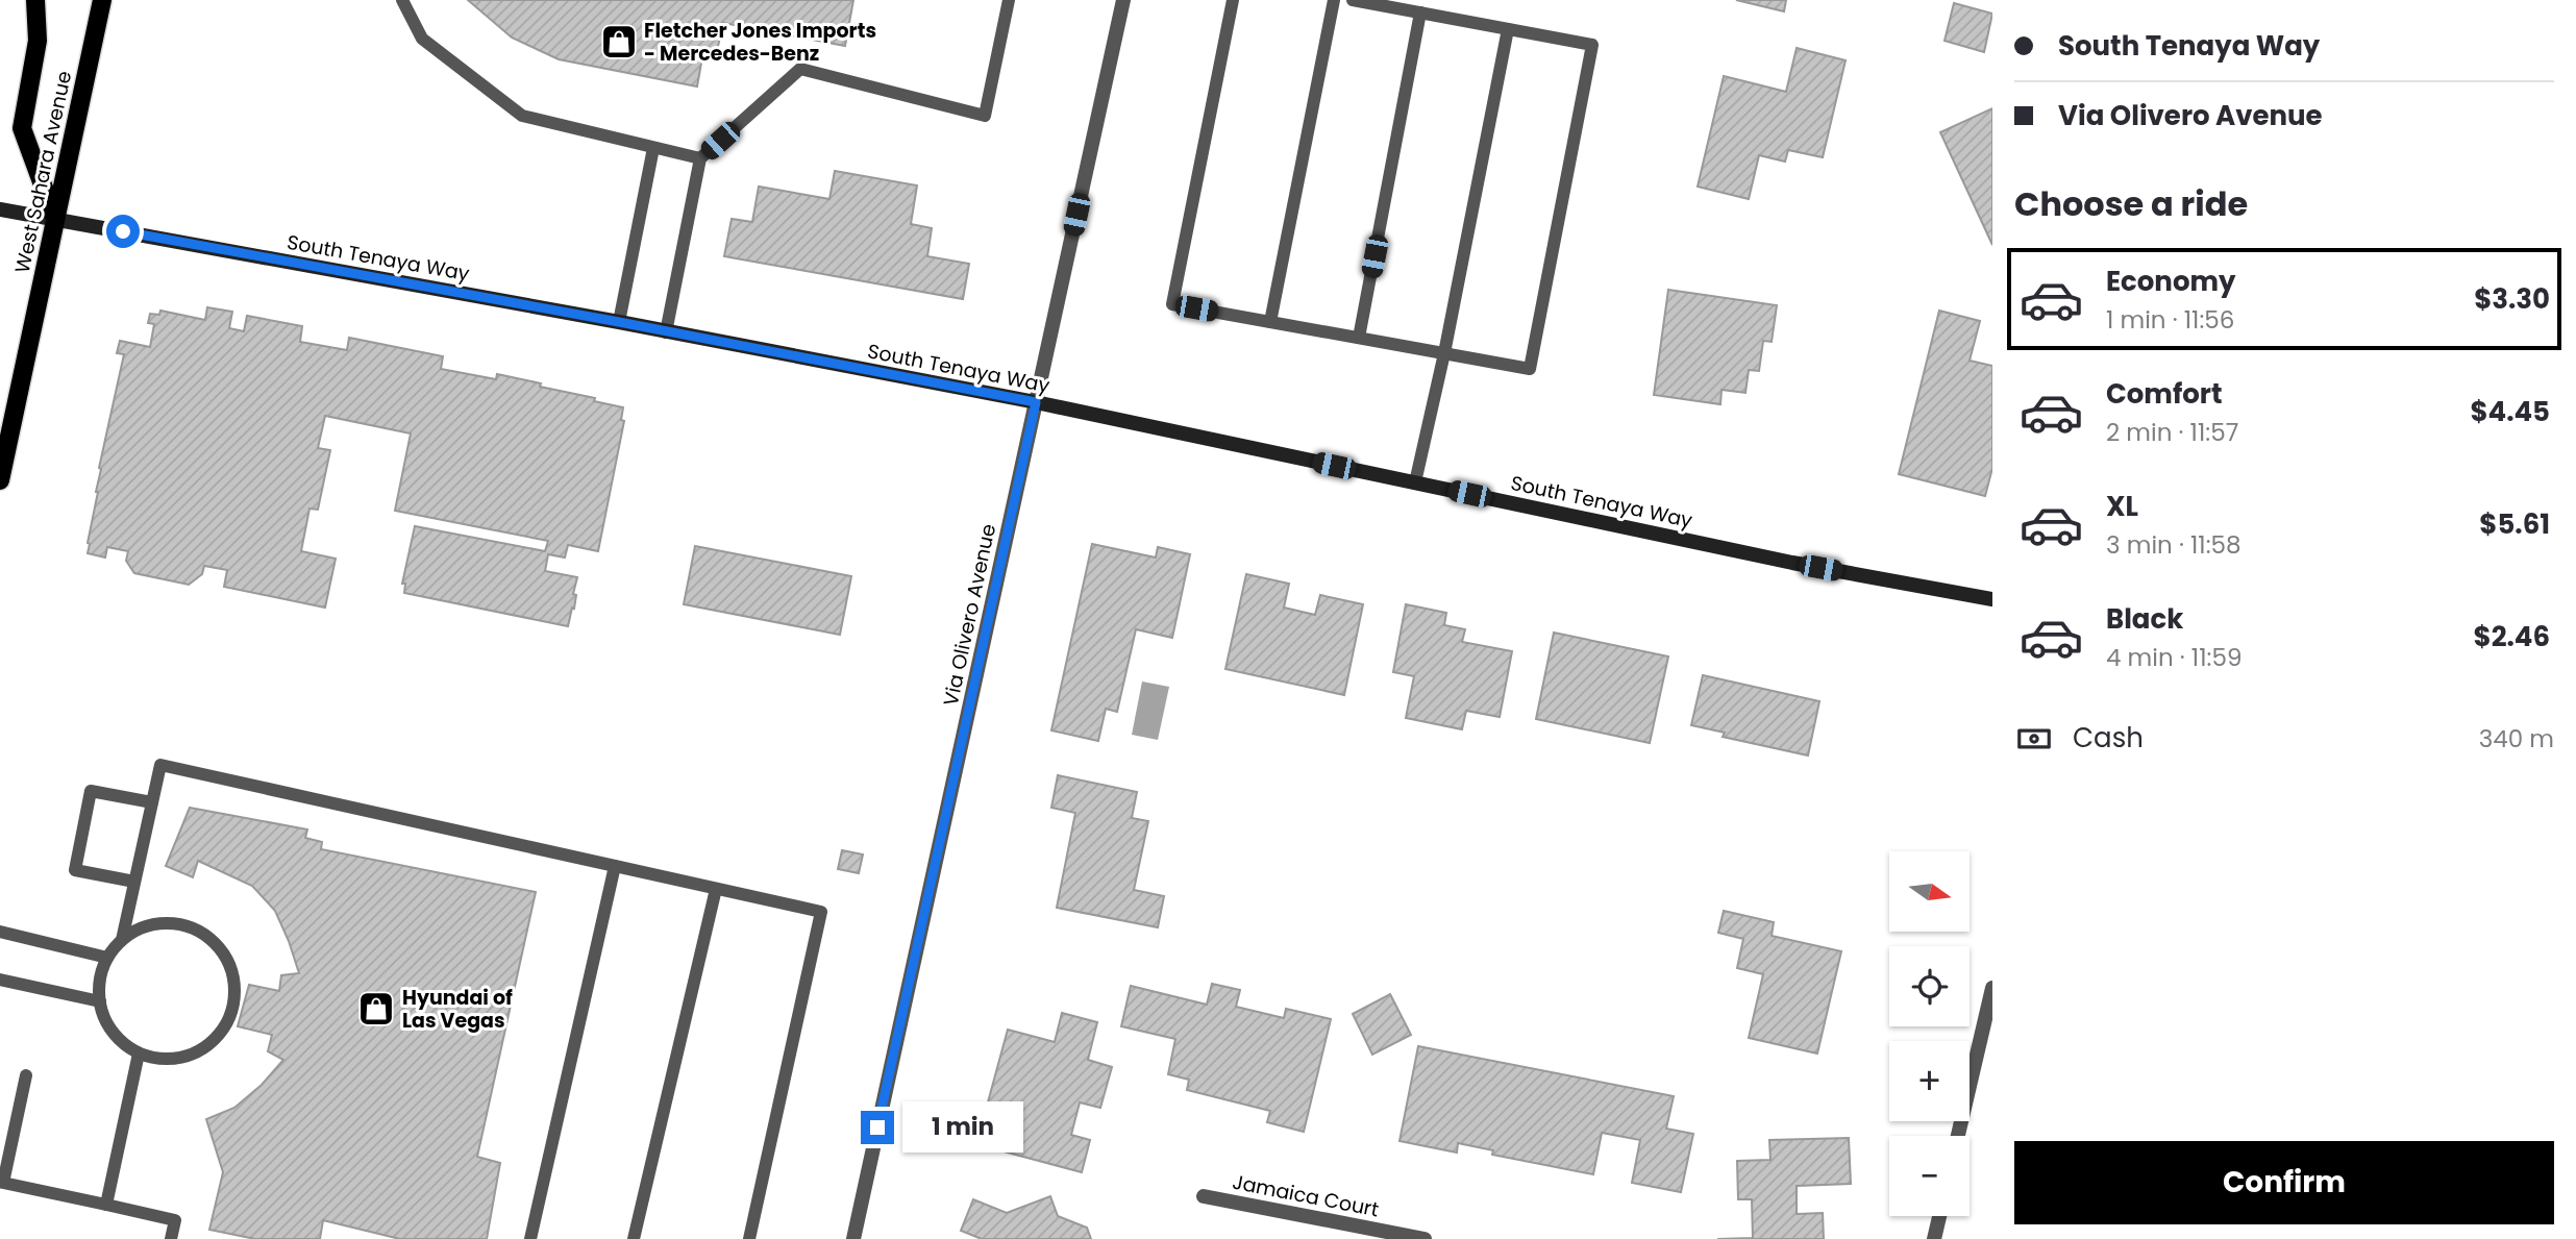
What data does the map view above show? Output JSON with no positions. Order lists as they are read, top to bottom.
{
  "streets": {
    "main road": ["West Sahara Avenue"],
    "street": ["South Tenaya Way", "Via Olivero Avenue", "Jamaica Court"]
  },
  "crossings": [
    ["West Sahara Avenue", "South Tenaya Way"],
    ["South Tenaya Way", "Via Olivero Avenue"]
  ],
  "places": {
    "shop": ["Fletcher Jones Imports - Mercedes-Benz", "Hyundai of Las Vegas"]
  },
  "north": "right",
  "page": {
    "banner": ["South Tenaya Way", "Via Olivero Avenue"],
    "heading": "Choose a ride",
    "list": [
      {
        "name": "Economy",
        "note": "1 min · 11:56",
        "value": "$3.30"
      },
      {
        "name": "Comfort",
        "note": "2 min · 11:57",
        "value": "$4.45"
      },
      {
        "name": "XL",
        "note": "3 min · 11:58",
        "value": "$5.61"
      },
      {
        "name": "Black",
        "note": "4 min · 11:59",
        "value": "$2.46"
      }
    ],
    "pay": ["Cash", "340 m"],
    "map_buttons": ["+", "−"],
    "bubble": "1 min",
    "buttons": "Confirm"
  }
}
